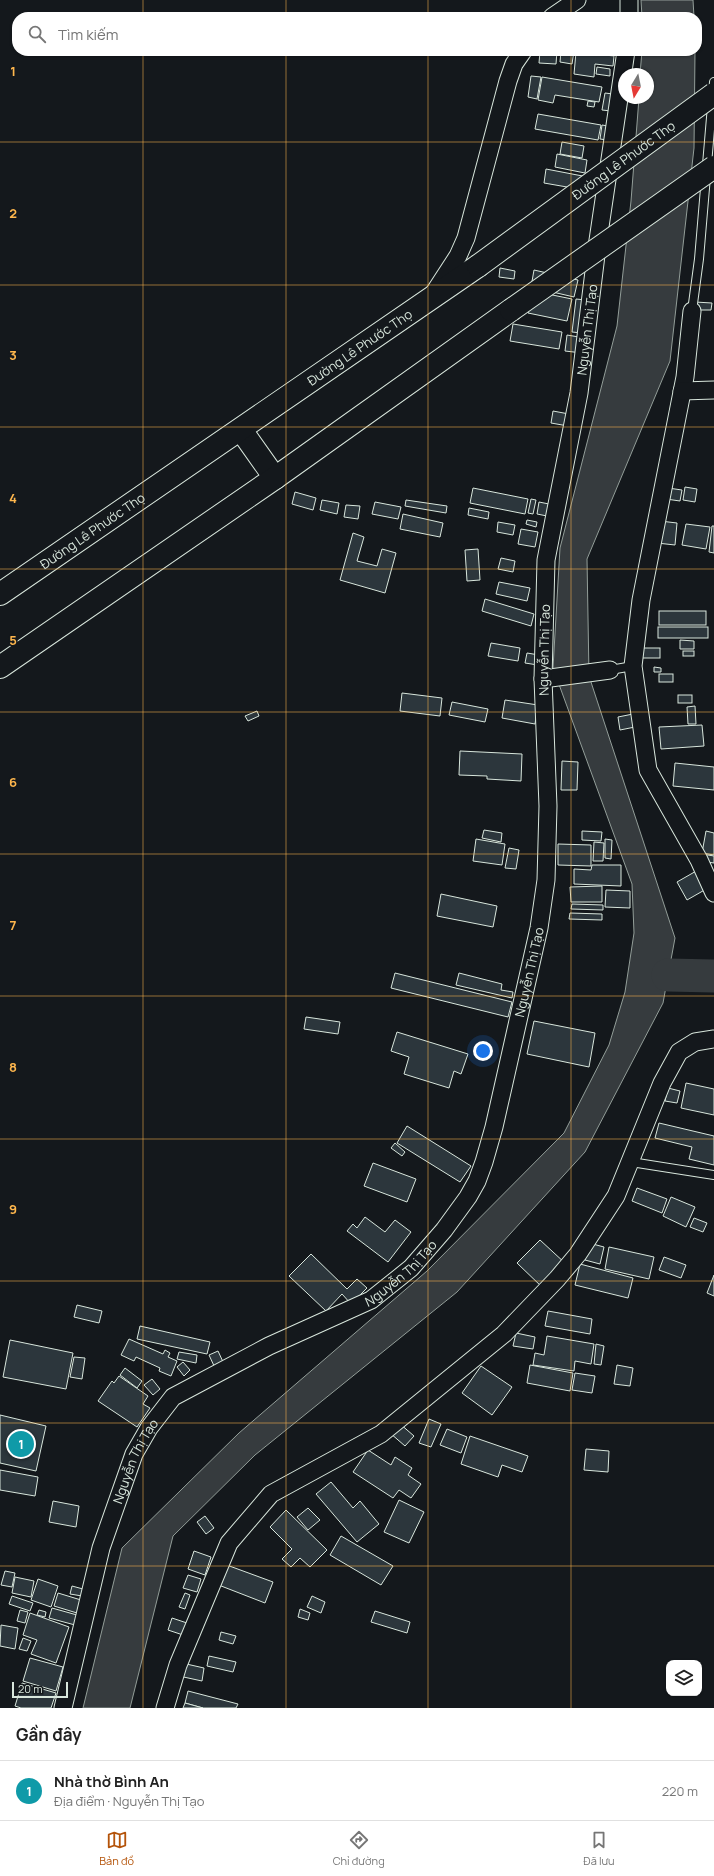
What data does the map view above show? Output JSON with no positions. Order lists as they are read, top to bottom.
{
  "streets": {
    "street": ["Đường Lê Phước Thọ", "Nguyễn Thị Tạo"]
  },
  "scale_bar": "20 m",
  "north": "bottom",
  "page": {
    "search": "Tìm kiếm",
    "pins": "1",
    "scale": "20 m",
    "heading": "Gần đây",
    "list": [
      {
        "mark": "1",
        "name": "Nhà thờ Bình An",
        "note": "Địa điểm · Nguyễn Thị Tạo",
        "value": "220 m"
      }
    ],
    "nav": ["Bản đồ", "Chỉ đường", "Đã lưu"]
  },
  "grid": {
    "rows": [
      "1",
      "2",
      "3",
      "4",
      "5",
      "6",
      "7",
      "8",
      "9"
    ]
  }
}
